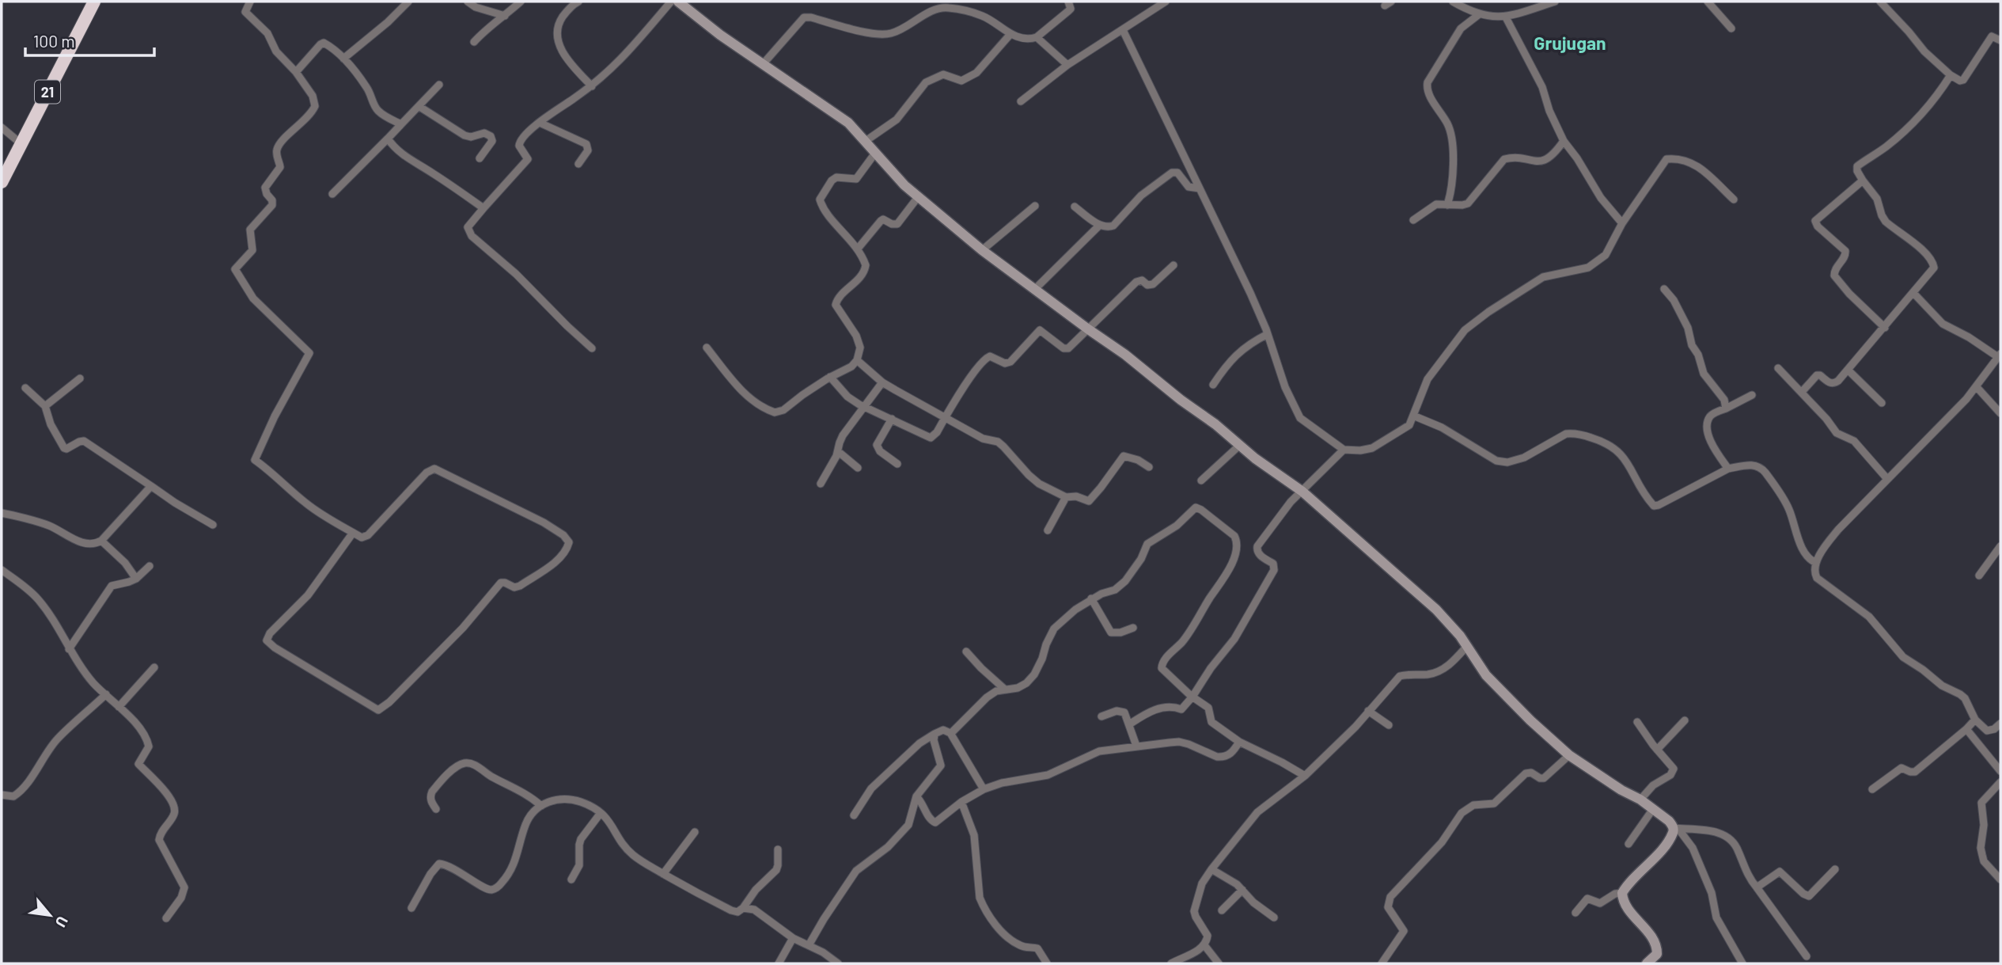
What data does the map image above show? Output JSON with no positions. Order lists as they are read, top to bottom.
{
  "streets": {
    "highway": ["21"]
  },
  "districts": ["Grujugan"],
  "scale_bar": "100 m",
  "north": "bottom right"
}
